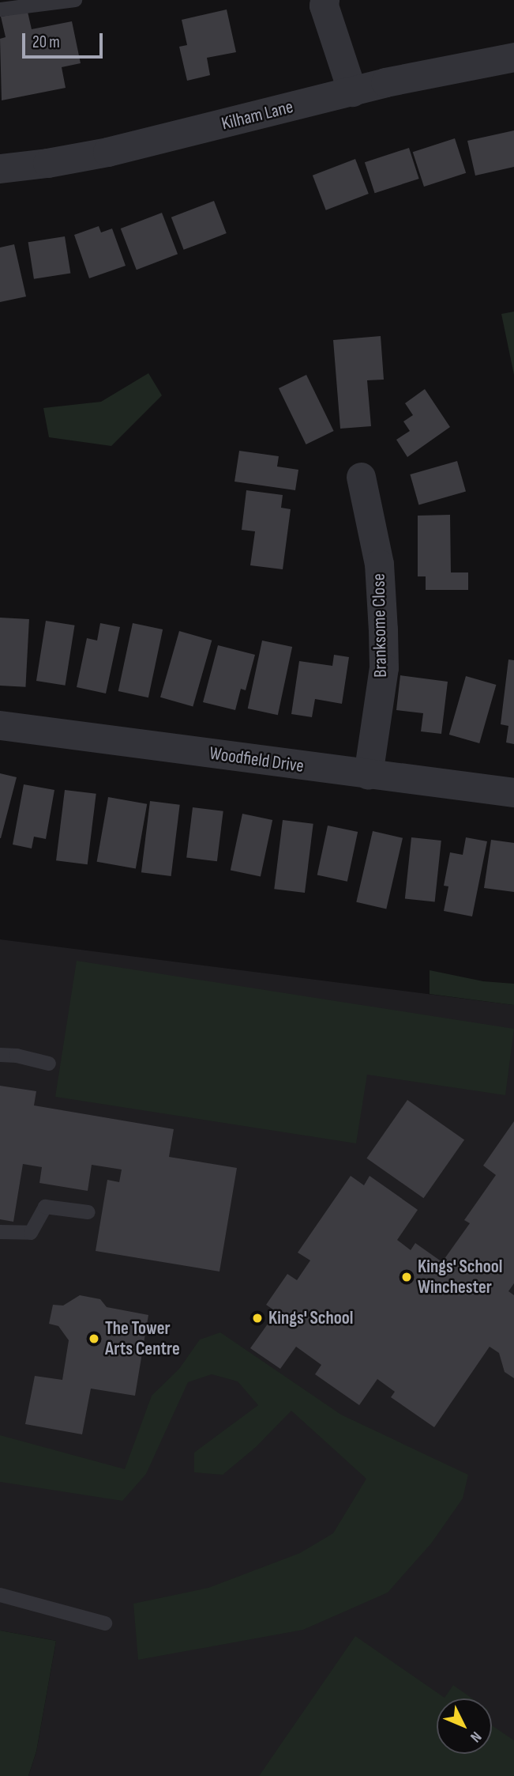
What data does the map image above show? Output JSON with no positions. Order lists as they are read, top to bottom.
{
  "streets": {
    "street": ["Kilham Lane", "Branksome Close", "Woodfield Drive"]
  },
  "crossings": [
    ["Branksome Close", "Woodfield Drive"]
  ],
  "places": ["Kings' School Winchester", "Kings' School", "The Tower Arts Centre"],
  "scale_bar": "20 m",
  "north": "bottom right"
}
